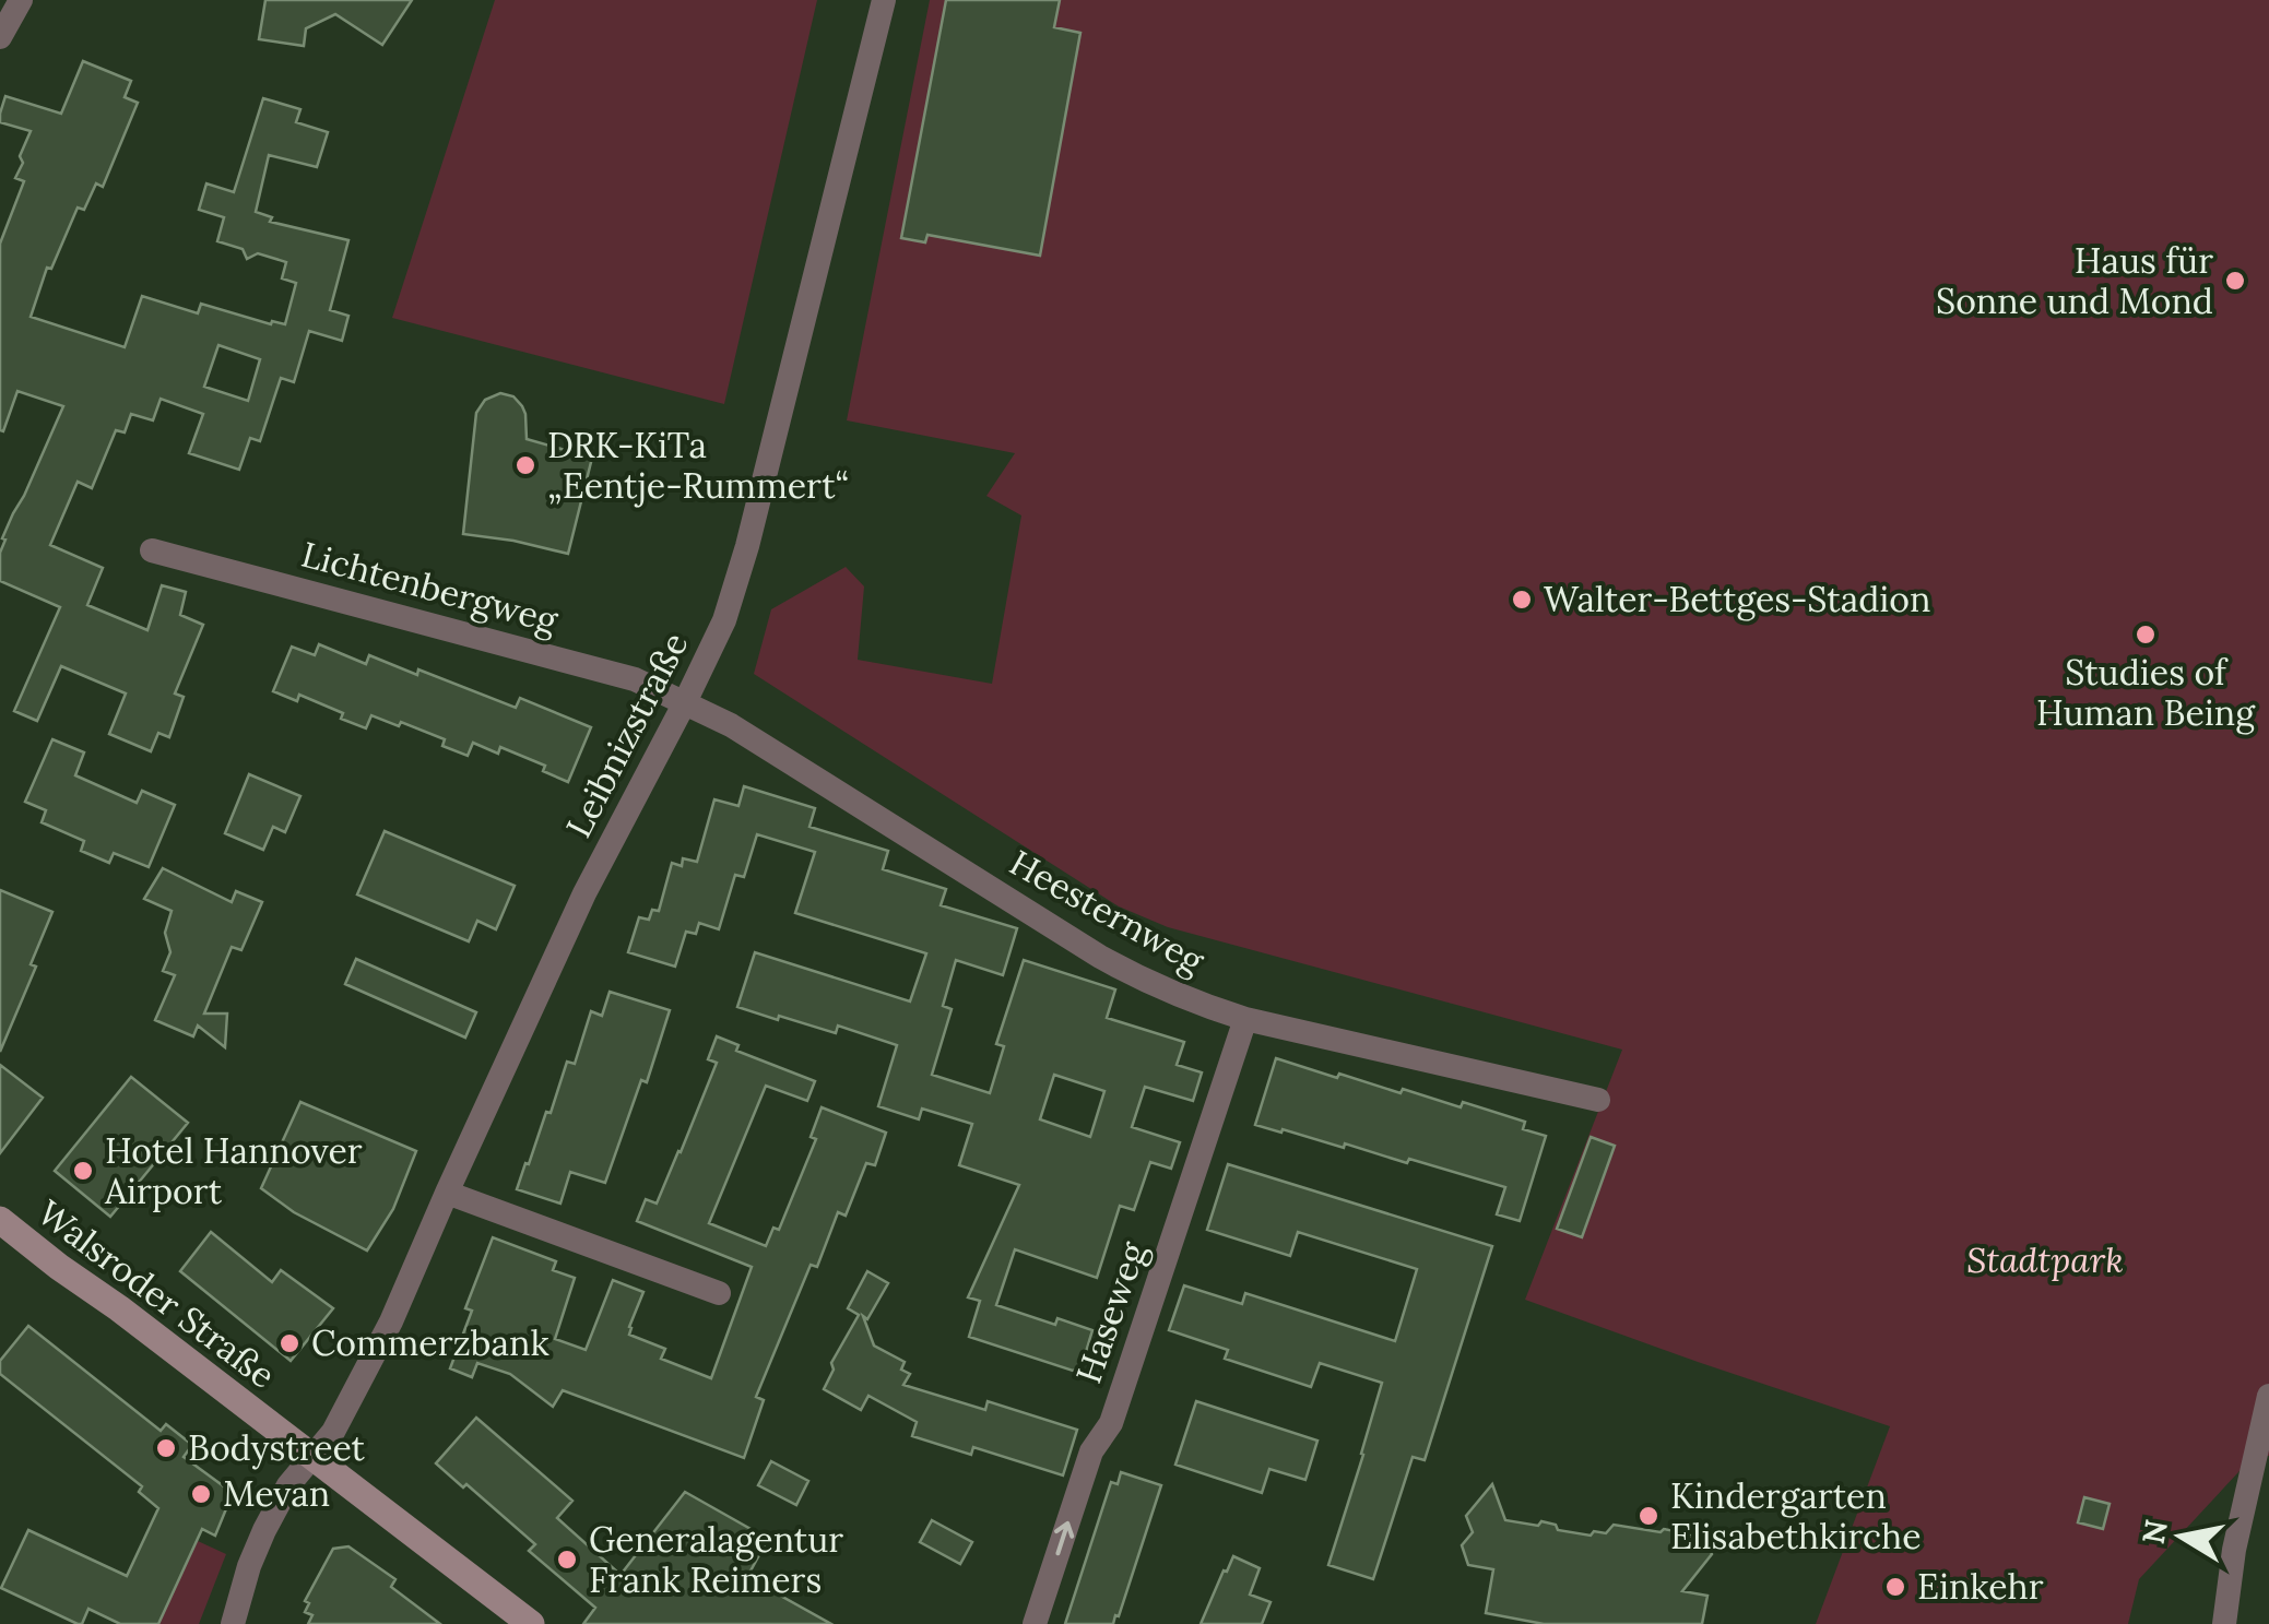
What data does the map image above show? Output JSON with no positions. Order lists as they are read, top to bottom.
{
  "streets": {
    "street": [
      "Lichtenbergweg",
      "Leibnizstraße",
      "Heesternweg",
      "Walsroder Straße",
      "Haseweg"
    ]
  },
  "crossings": [
    ["Lichtenbergweg", "Leibnizstraße"],
    ["Lichtenbergweg", "Heesternweg"],
    ["Leibnizstraße", "Heesternweg"],
    ["Leibnizstraße", "Walsroder Straße"],
    ["Heesternweg", "Haseweg"]
  ],
  "one_way": ["Haseweg"],
  "parks": ["Stadtpark"],
  "places": [
    "Haus für Sonne und Mond",
    "DRK-KiTa „Eentje-Rummert“",
    "Walter-Bettges-Stadion",
    "Studies of Human Being",
    "Hotel Hannover Airport",
    "Commerzbank",
    "Bodystreet",
    "Mevan",
    "Kindergarten Elisabethkirche",
    "Generalagentur Frank Reimers",
    "Einkehr"
  ],
  "north": "left"
}
